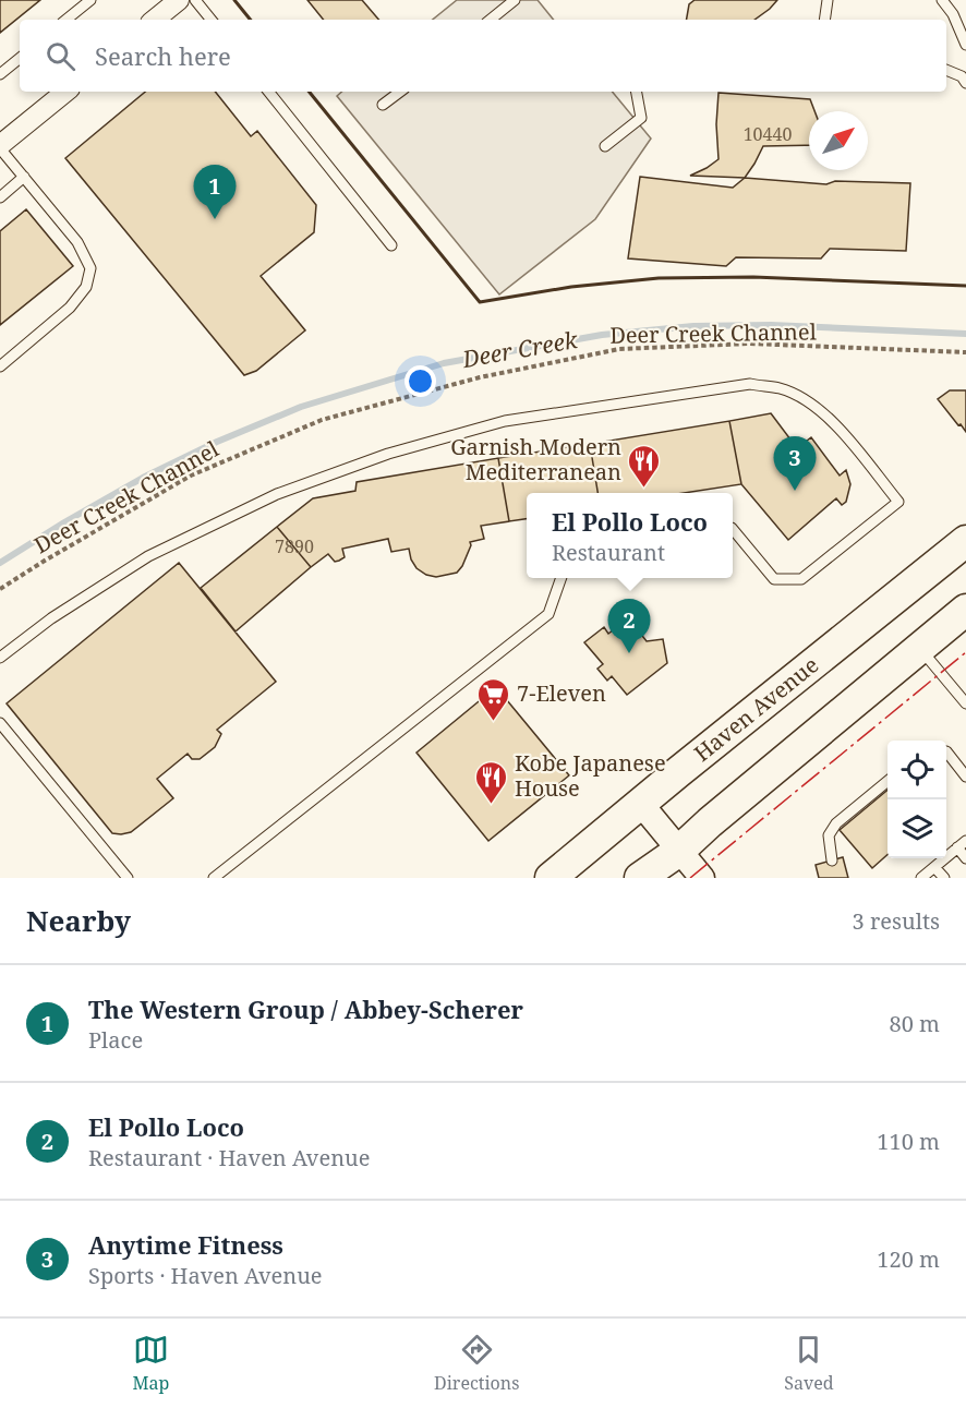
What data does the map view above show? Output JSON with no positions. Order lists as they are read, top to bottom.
{
  "streets": {
    "main road": ["Haven Avenue"],
    "path": ["Deer Creek Channel"]
  },
  "water": ["Deer Creek"],
  "places": {
    "restaurant": ["Garnish Modern Mediterranean", "Kobe Japanese House"],
    "supermarket": ["7-Eleven"]
  },
  "house_numbers": ["10440", "7890"],
  "north": "top right",
  "page": {
    "search": "Search here",
    "pins": ["1", "3", "2"],
    "popup": ["El Pollo Loco", "Restaurant"],
    "heading": ["Nearby", "3 results"],
    "list": [
      {
        "mark": "1",
        "name": "The Western Group / Abbey-Scherer",
        "note": "Place",
        "value": "80 m"
      },
      {
        "mark": "2",
        "name": "El Pollo Loco",
        "note": "Restaurant · Haven Avenue",
        "value": "110 m"
      },
      {
        "mark": "3",
        "name": "Anytime Fitness",
        "note": "Sports · Haven Avenue",
        "value": "120 m"
      }
    ],
    "nav": ["Map", "Directions", "Saved"]
  }
}
